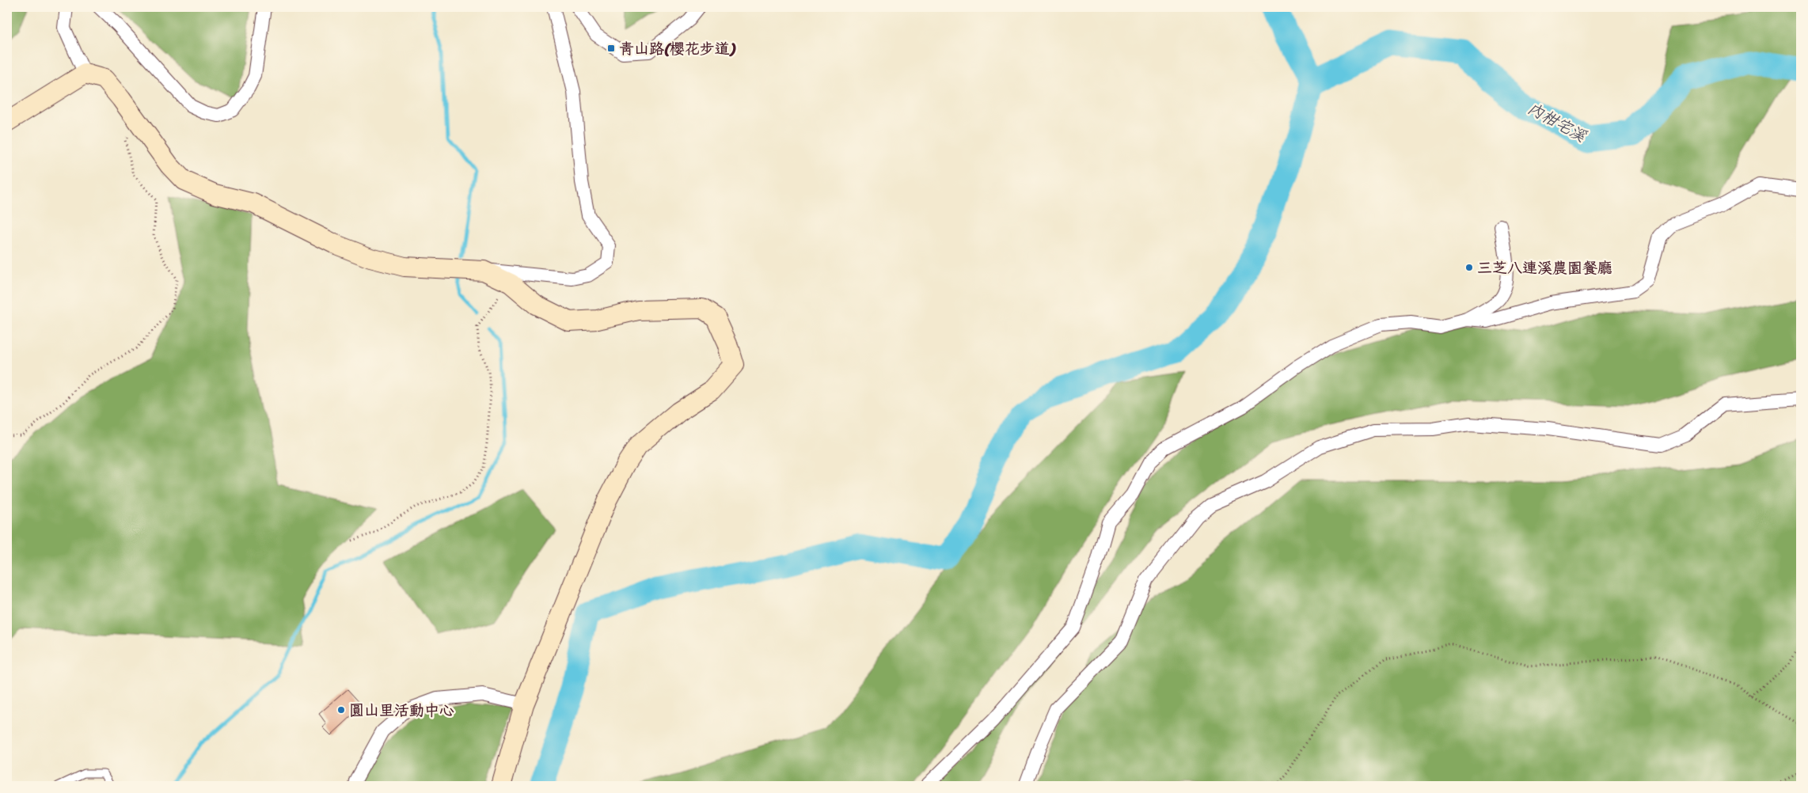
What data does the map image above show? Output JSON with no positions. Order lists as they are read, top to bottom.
{
  "water": ["內柑宅溪"],
  "places": {
    "transit": ["青山路(櫻花步道)"],
    "other": ["三芝八連溪農園餐廳", "圓山里活動中心"]
  }
}
